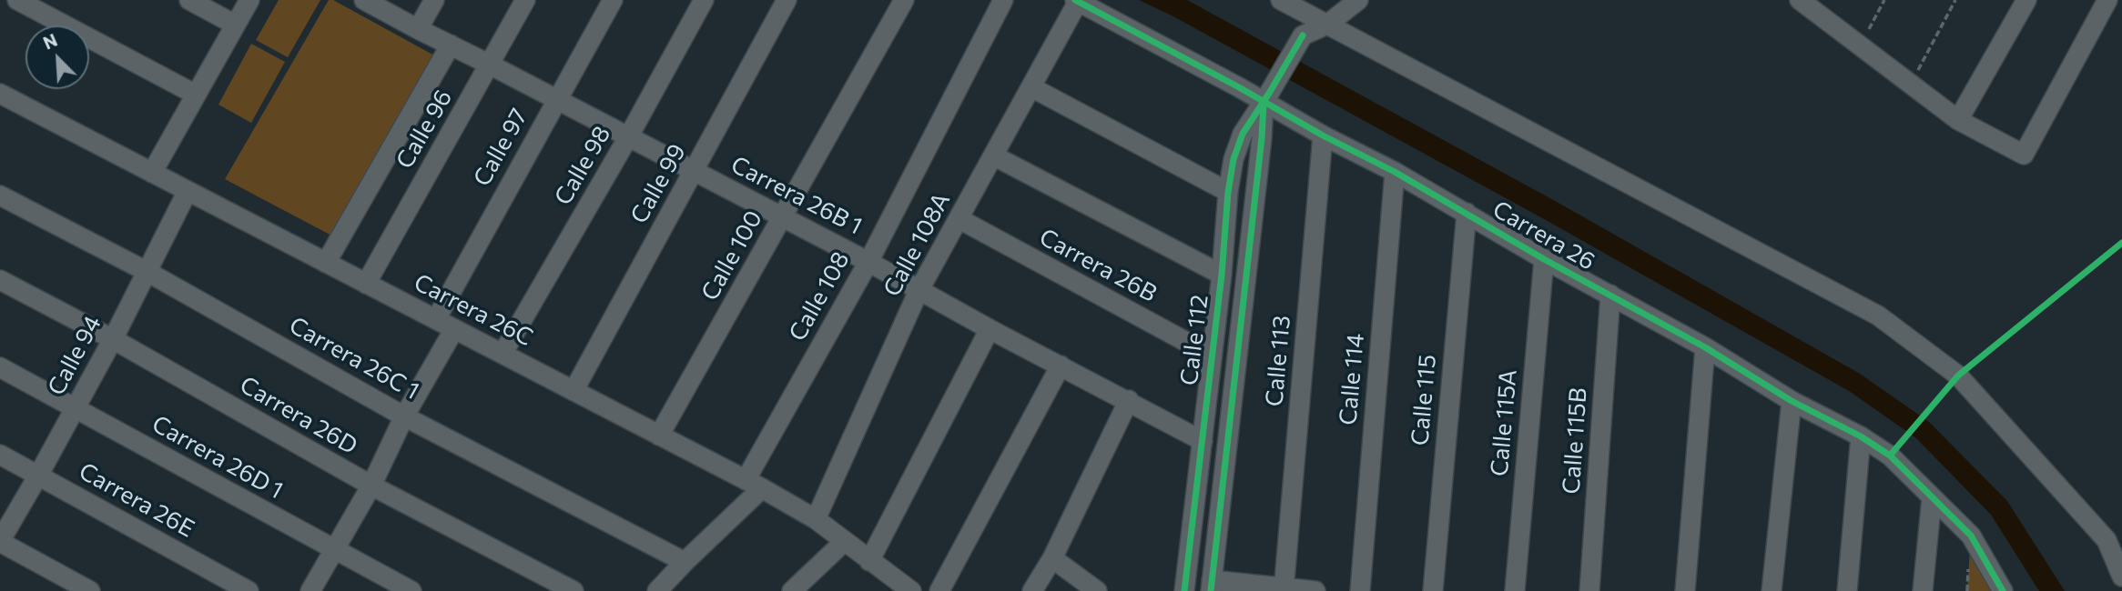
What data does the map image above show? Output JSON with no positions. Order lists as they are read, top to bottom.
{
  "streets": {
    "street": [
      "Calle 96",
      "Calle 97",
      "Calle 98",
      "Calle 99",
      "Carrera 26B 1",
      "Carrera 26",
      "Calle 108A",
      "Calle 100",
      "Carrera 26B",
      "Calle 108",
      "Carrera 26C",
      "Calle 112",
      "Calle 94",
      "Carrera 26C 1",
      "Calle 113",
      "Calle 114",
      "Calle 115",
      "Carrera 26D",
      "Calle 115A",
      "Calle 115B",
      "Carrera 26D 1",
      "Carrera 26E"
    ]
  },
  "crossings": [
    ["Calle 96", "Carrera 26B 1"],
    ["Calle 96", "Carrera 26C"],
    ["Calle 97", "Carrera 26B 1"],
    ["Calle 97", "Carrera 26C"],
    ["Calle 98", "Carrera 26B 1"],
    ["Calle 98", "Carrera 26C"],
    ["Calle 99", "Carrera 26B 1"],
    ["Calle 99", "Carrera 26C"],
    ["Carrera 26B 1", "Calle 108A"],
    ["Carrera 26B 1", "Calle 100"],
    ["Carrera 26B 1", "Calle 108"],
    ["Carrera 26B 1", "Calle 112"],
    ["Carrera 26", "Calle 108A"],
    ["Carrera 26", "Calle 112"],
    ["Carrera 26", "Calle 113"],
    ["Carrera 26", "Calle 114"],
    ["Carrera 26", "Calle 115"],
    ["Carrera 26", "Calle 115A"],
    ["Carrera 26", "Calle 115B"],
    ["Calle 108A", "Carrera 26B"],
    ["Calle 108A", "Carrera 26C"],
    ["Calle 100", "Carrera 26C"],
    ["Carrera 26B", "Calle 112"],
    ["Calle 108", "Carrera 26C"],
    ["Calle 108", "Carrera 26C 1"],
    ["Carrera 26C", "Calle 94"],
    ["Calle 94", "Carrera 26C 1"],
    ["Calle 94", "Carrera 26D"],
    ["Calle 94", "Carrera 26D 1"],
    ["Calle 94", "Carrera 26E"]
  ],
  "north": "top left"
}
